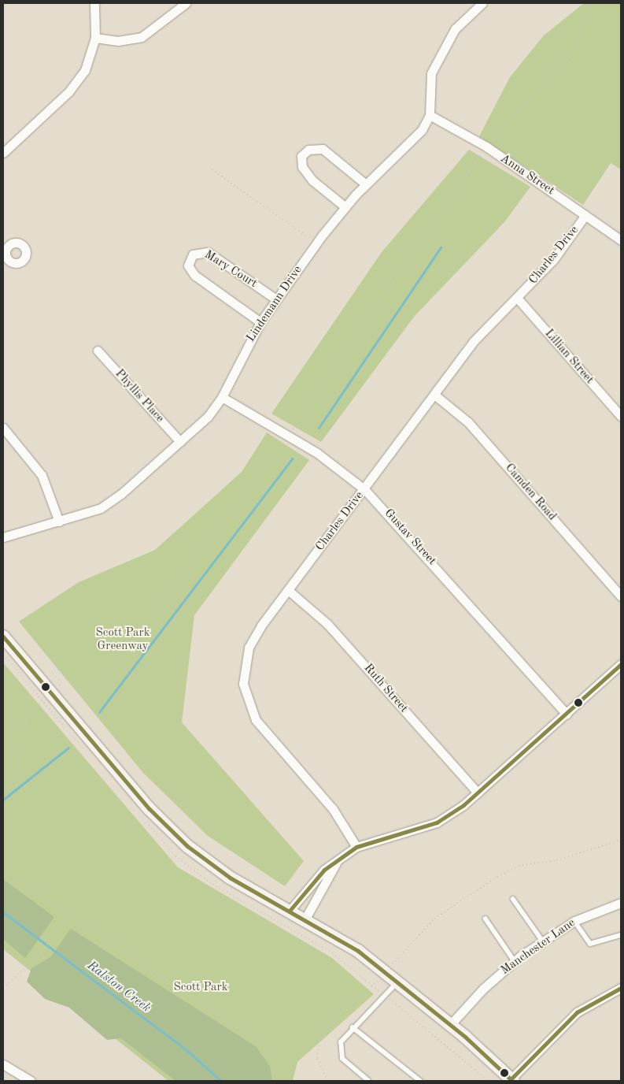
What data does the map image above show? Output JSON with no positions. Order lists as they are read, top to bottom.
{
  "streets": {
    "street": [
      "Anna Street",
      "Charles Drive",
      "Mary Court",
      "Lindemann Drive",
      "Lillian Street",
      "Phyllis Place",
      "Camden Road",
      "Gustav Street",
      "Ruth Street",
      "Manchester Lane"
    ]
  },
  "crossings": [
    ["Anna Street", "Charles Drive"],
    ["Anna Street", "Lindemann Drive"],
    ["Charles Drive", "Lillian Street"],
    ["Charles Drive", "Camden Road"],
    ["Charles Drive", "Gustav Street"],
    ["Charles Drive", "Ruth Street"],
    ["Mary Court", "Lindemann Drive"],
    ["Lindemann Drive", "Phyllis Place"],
    ["Lindemann Drive", "Gustav Street"]
  ],
  "water": ["Ralston Creek"],
  "parks": ["Scott Park Greenway", "Scott Park"]
}
